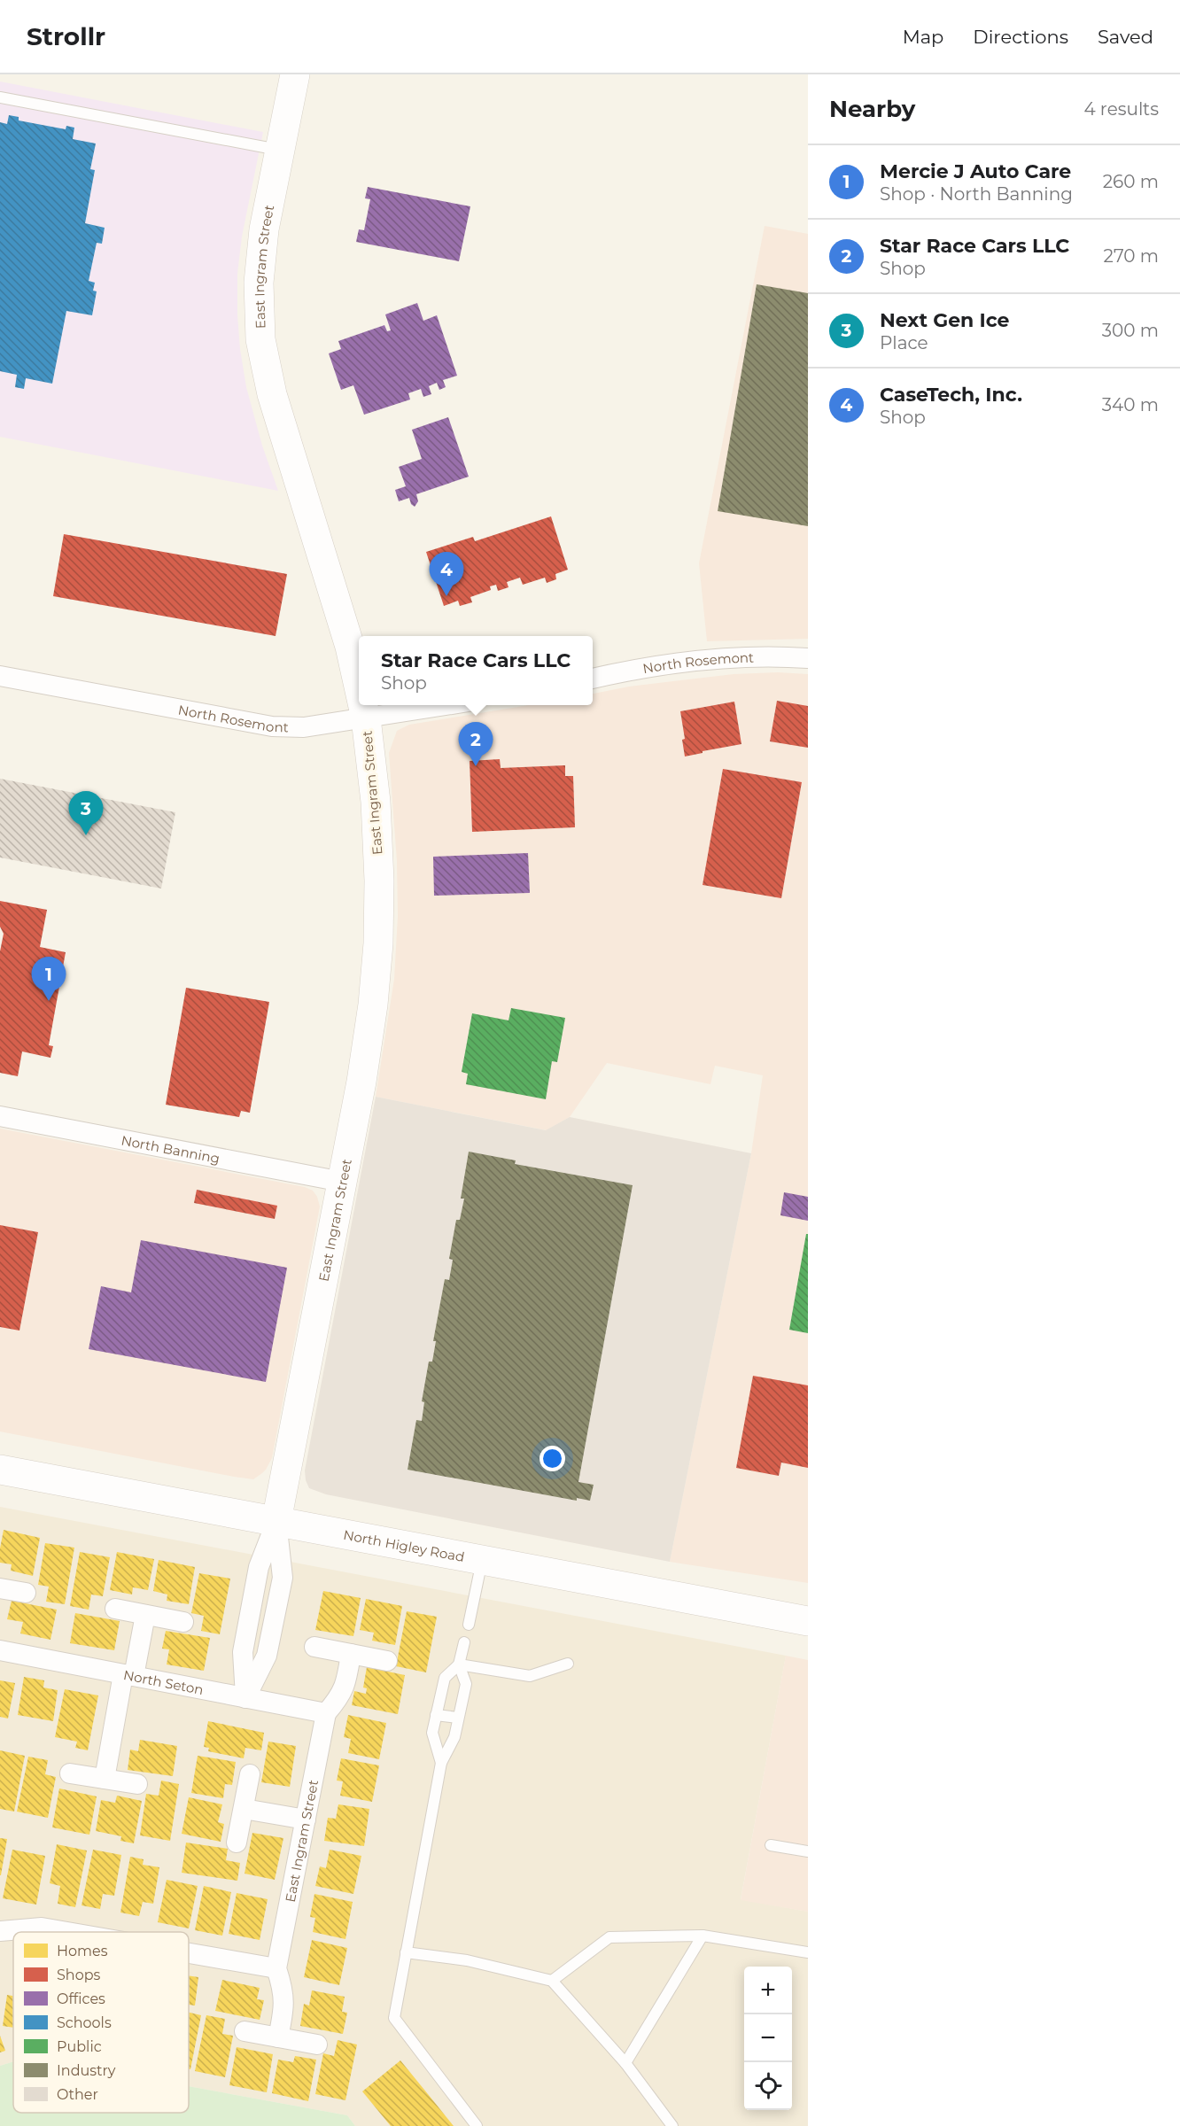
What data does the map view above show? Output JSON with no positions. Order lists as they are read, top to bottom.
{
  "streets": {
    "street": [
      "East Ingram Street",
      "North Rosemont",
      "North Banning",
      "North Higley Road",
      "North Seton"
    ]
  },
  "crossings": [
    ["East Ingram Street", "North Rosemont"],
    ["East Ingram Street", "North Banning"],
    ["East Ingram Street", "North Higley Road"],
    ["East Ingram Street", "North Seton"]
  ],
  "legend": [
    "Homes",
    "Shops",
    "Offices",
    "Schools",
    "Public",
    "Industry",
    "Other"
  ],
  "page": {
    "header": "Strollr",
    "nav": ["Map", "Directions", "Saved"],
    "heading": ["Nearby", "4 results"],
    "list": [
      {
        "mark": "1",
        "name": "Mercie J Auto Care",
        "note": "Shop · North Banning",
        "value": "260 m"
      },
      {
        "mark": "2",
        "name": "Star Race Cars LLC",
        "note": "Shop",
        "value": "270 m"
      },
      {
        "mark": "3",
        "name": "Next Gen Ice",
        "note": "Place",
        "value": "300 m"
      },
      {
        "mark": "4",
        "name": "CaseTech, Inc.",
        "note": "Shop",
        "value": "340 m"
      }
    ],
    "pins": [
      "4",
      "2",
      "3",
      "1"
    ],
    "popup": ["Star Race Cars LLC", "Shop"],
    "map_buttons": ["+", "−"]
  }
}
